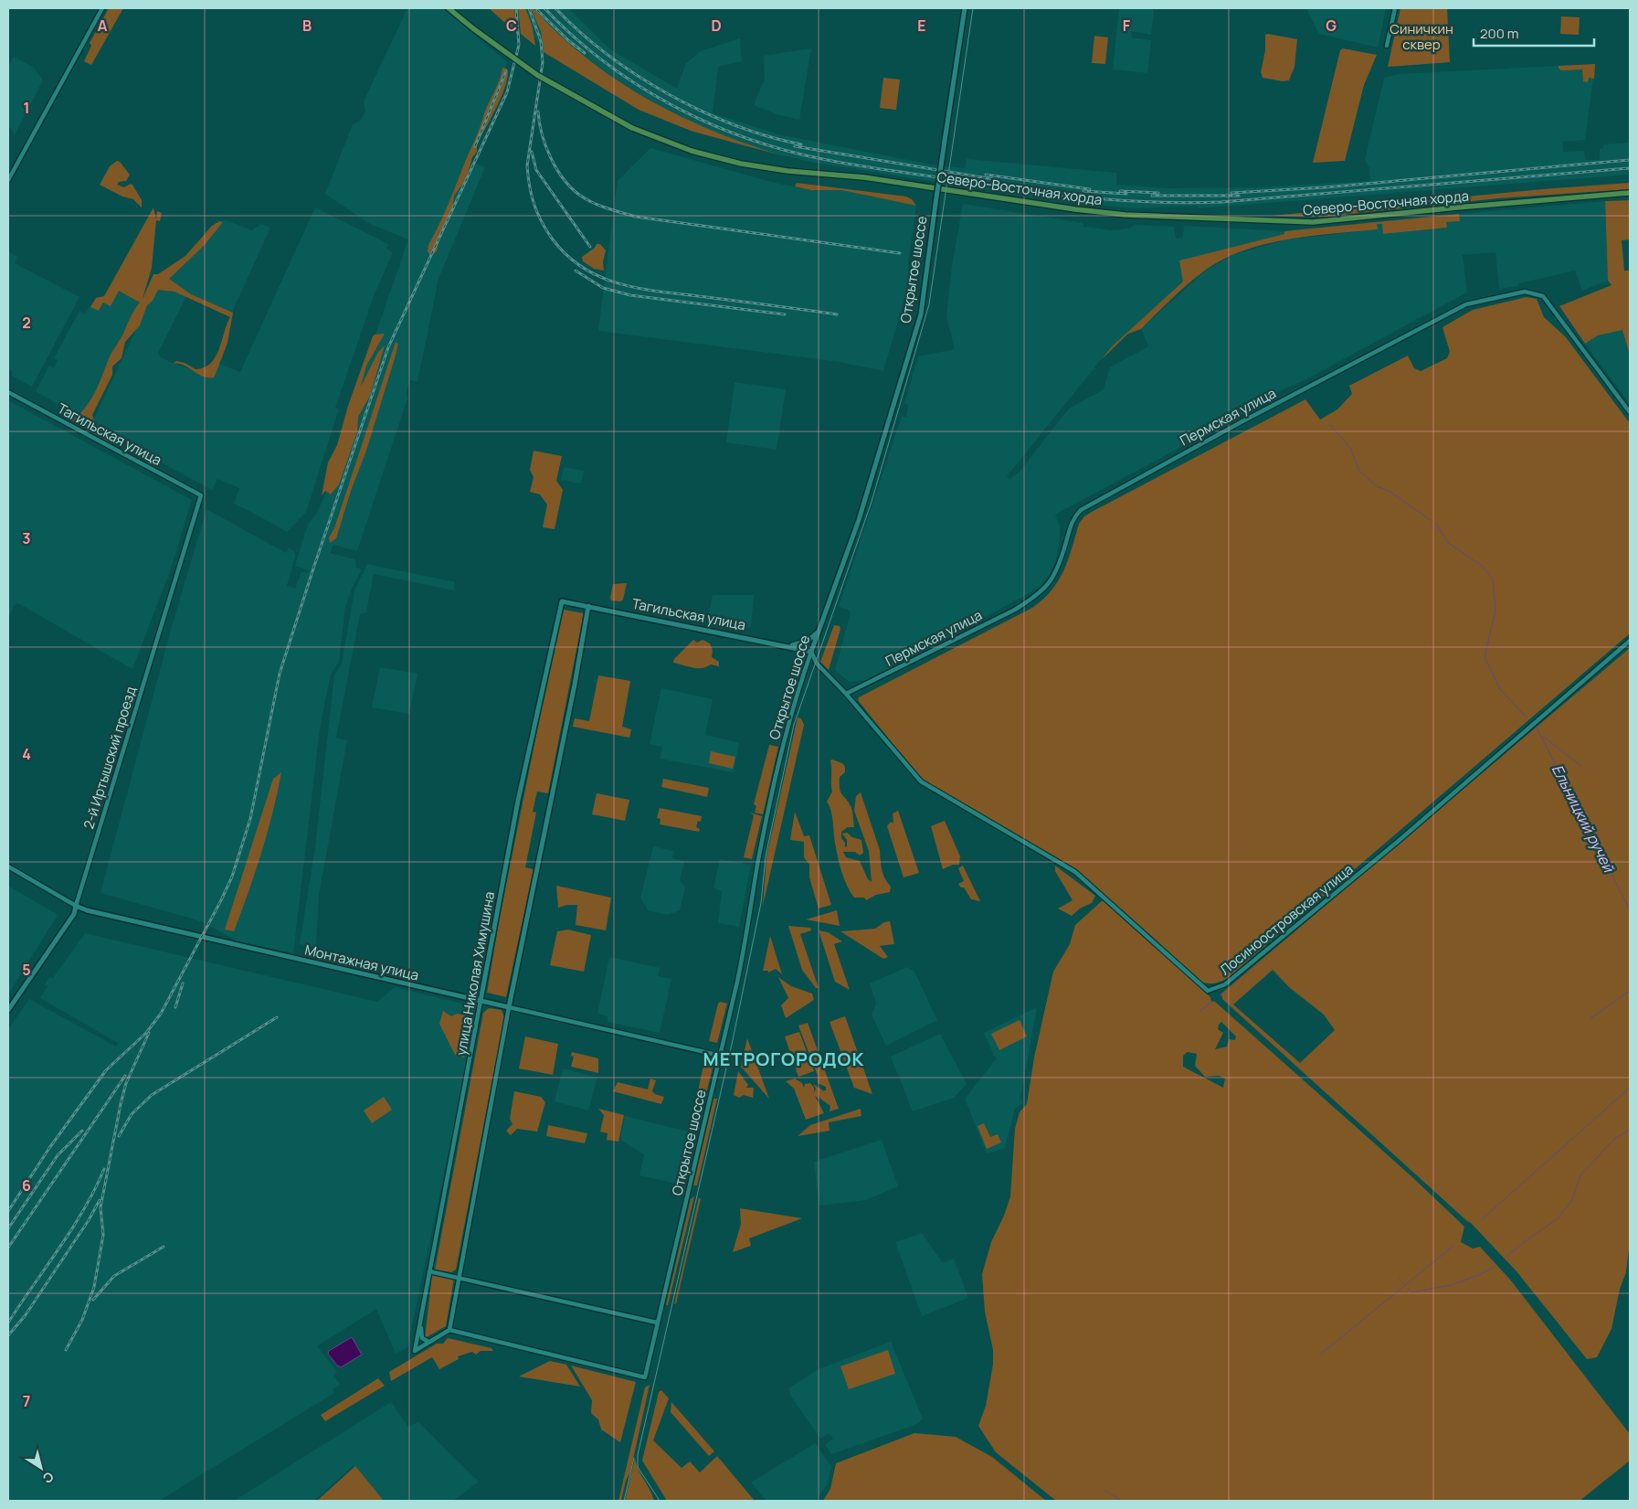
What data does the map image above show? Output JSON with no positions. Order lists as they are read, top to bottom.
{
  "streets": {
    "main road": [
      "Северо-Восточная хорда",
      "Открытое шоссе",
      "Тагильская улица",
      "2-й Иртышский проезд",
      "Монтажная улица",
      "улица Николая Химушина"
    ],
    "street": ["Пермская улица", "Лосиноостровская улица"]
  },
  "crossings": [
    ["Открытое шоссе", "Тагильская улица"],
    ["Открытое шоссе", "Лосиноостровская улица"],
    ["Открытое шоссе", "Монтажная улица"],
    ["Пермская улица", "Лосиноостровская улица"],
    ["Тагильская улица", "2-й Иртышский проезд"],
    ["Тагильская улица", "Лосиноостровская улица"],
    ["Тагильская улица", "улица Николая Химушина"],
    ["2-й Иртышский проезд", "Монтажная улица"],
    ["Монтажная улица", "улица Николая Химушина"]
  ],
  "districts": ["МЕТРОГОРОДОК"],
  "water": ["Ельницкий ручей"],
  "parks": ["Синичкин сквер"],
  "scale_bar": "200 m",
  "north": "bottom right",
  "grid": {
    "columns": [
      "A",
      "B",
      "C",
      "D",
      "E",
      "F",
      "G"
    ],
    "rows": [
      "1",
      "2",
      "3",
      "4",
      "5",
      "6",
      "7"
    ]
  }
}
